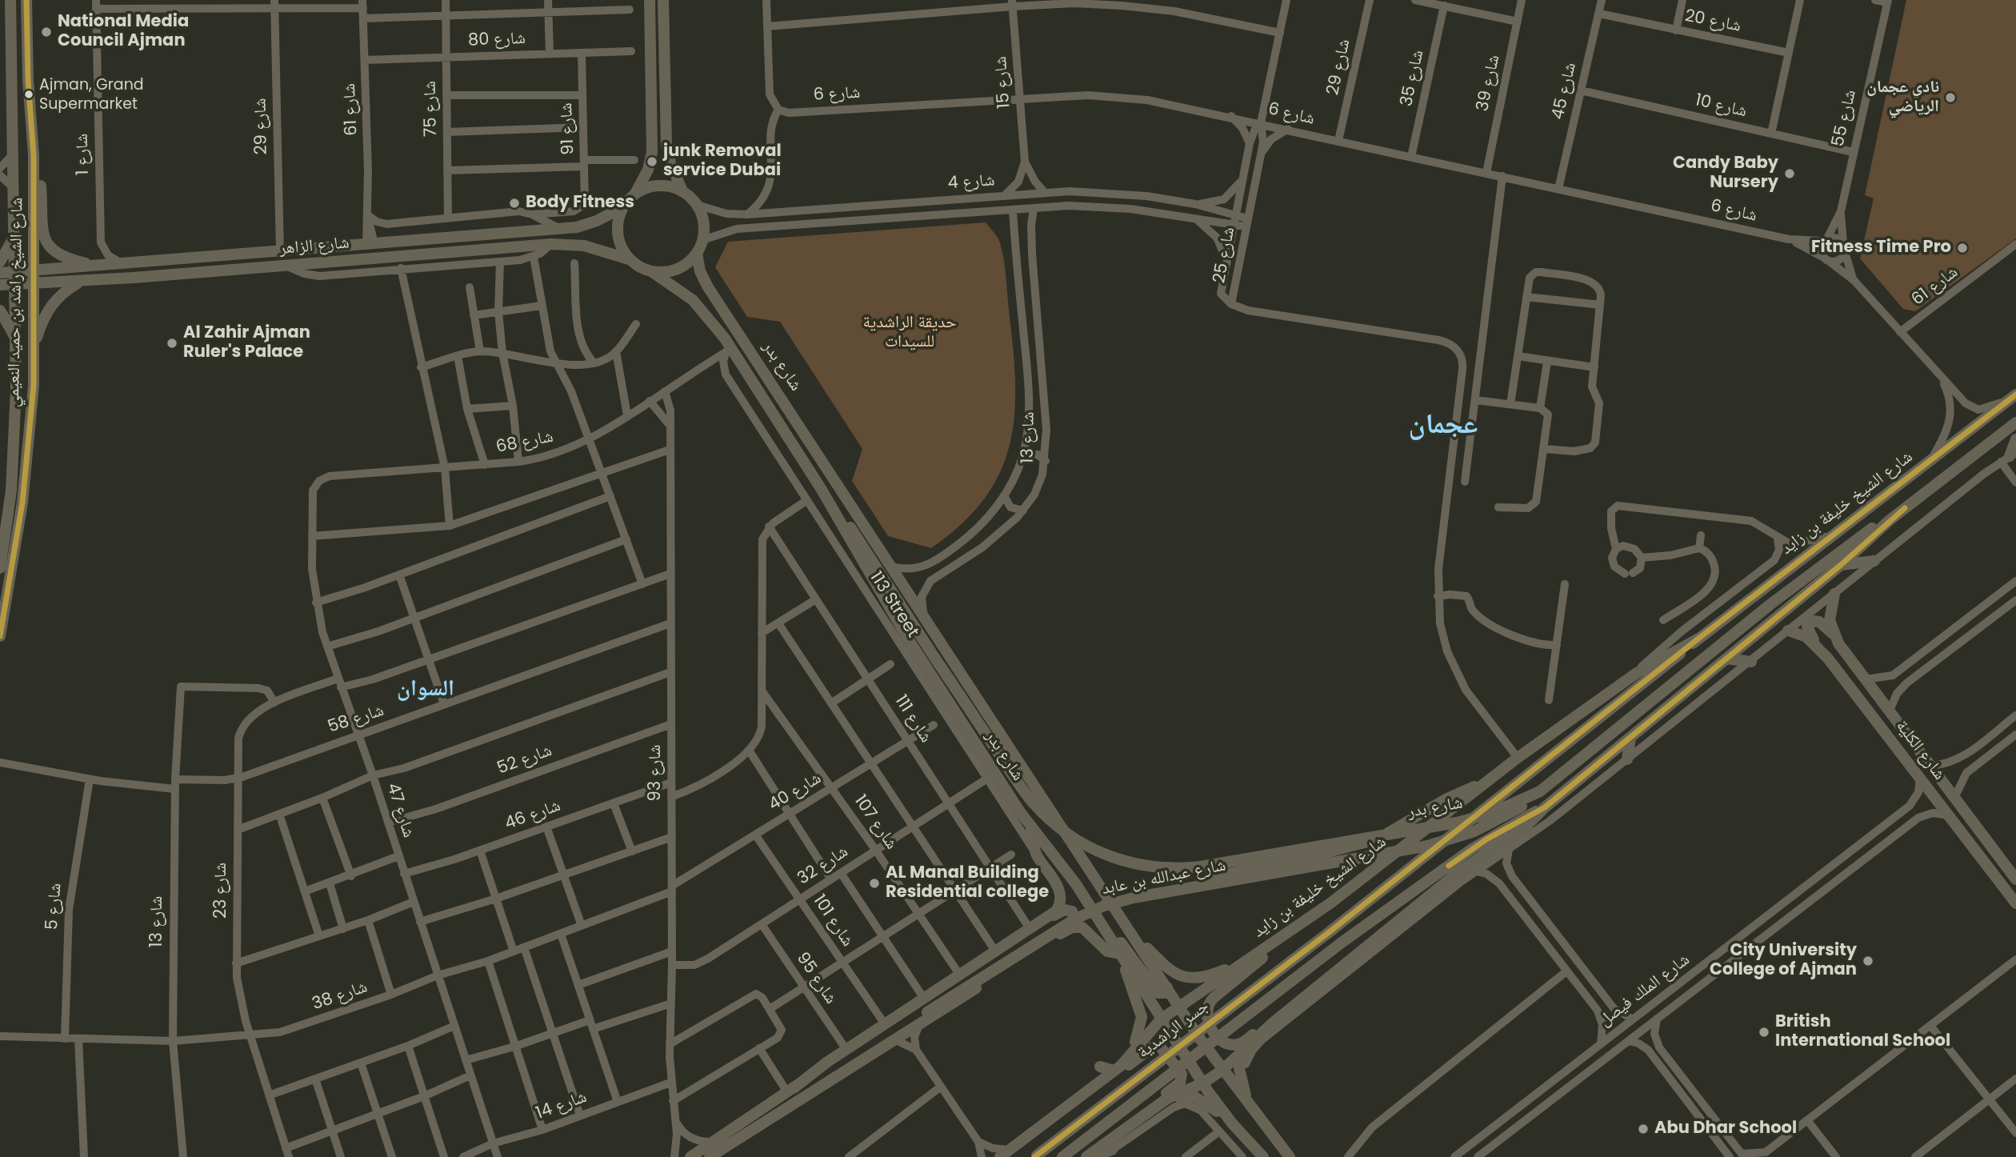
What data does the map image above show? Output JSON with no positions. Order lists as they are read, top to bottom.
{
  "streets": {
    "main road": [
      "شارع الزاهر",
      "شارع الشيخ راشد بن حميد النعيمي",
      "شارع بدر",
      "شارع الشيخ خليفة بن زايد",
      "شارع الكلية",
      "شارع عبدالله بن عابد",
      "جسر الراشدية"
    ],
    "street": [
      "شارع 20",
      "شارع 80",
      "شارع 29",
      "شارع 35",
      "شارع 15",
      "شارع 39",
      "شارع 45",
      "شارع 6",
      "شارع 10",
      "شارع 75",
      "شارع 61",
      "شارع 55",
      "شارع 91",
      "شارع 1",
      "شارع 4",
      "شارع 25",
      "شارع 13",
      "شارع 68",
      "113 Street",
      "شارع 58",
      "شارع 111",
      "شارع 52",
      "شارع 93",
      "شارع 40",
      "شارع 47",
      "شارع 46",
      "شارع 107",
      "شارع 32",
      "شارع 23",
      "شارع 5",
      "شارع 101",
      "شارع 95",
      "شارع الملك فيصل",
      "شارع 38",
      "شارع 14"
    ]
  },
  "crossings": [
    ["شارع 20", "شارع 45"],
    ["شارع 80", "شارع 75"],
    ["شارع 80", "شارع 61"],
    ["شارع 80", "شارع 91"],
    ["شارع 29", "شارع 6"],
    ["شارع 29", "شارع الزاهر"],
    ["شارع 35", "شارع 6"],
    ["شارع 15", "شارع 6"],
    ["شارع 15", "شارع 4"],
    ["شارع 39", "شارع 6"],
    ["شارع 45", "شارع 6"],
    ["شارع 45", "شارع 10"],
    ["شارع 6", "شارع 55"],
    ["شارع 6", "شارع 25"],
    ["شارع 10", "شارع 55"],
    ["شارع 61", "شارع الزاهر"],
    ["شارع 1", "شارع الزاهر"],
    ["شارع 4", "شارع الزاهر"],
    ["شارع 4", "شارع 25"],
    ["شارع 4", "شارع بدر"],
    ["شارع 4", "شارع 13"],
    ["شارع الزاهر", "شارع الشيخ راشد بن حميد النعيمي"],
    ["شارع الزاهر", "شارع بدر"],
    ["شارع بدر", "شارع 13"],
    ["شارع بدر", "شارع 68"],
    ["شارع بدر", "شارع الشيخ خليفة بن زايد"],
    ["شارع بدر", "شارع عبدالله بن عابد"],
    ["شارع 13", "شارع 58"],
    ["شارع 13", "شارع 23"],
    ["شارع 13", "شارع 38"],
    ["شارع 68", "شارع 93"],
    ["شارع 68", "شارع 47"],
    ["شارع الشيخ خليفة بن زايد", "شارع عبدالله بن عابد"],
    ["شارع الشيخ خليفة بن زايد", "جسر الراشدية"],
    ["113 Street", "شارع 32"],
    ["شارع 58", "شارع 93"],
    ["شارع 58", "شارع 47"],
    ["شارع 58", "شارع 23"],
    ["شارع 111", "شارع 40"],
    ["شارع 111", "شارع 32"],
    ["شارع 111", "شارع عبدالله بن عابد"],
    ["شارع الكلية", "شارع الملك فيصل"],
    ["شارع 52", "شارع 93"],
    ["شارع 52", "شارع 47"],
    ["شارع 93", "شارع 40"],
    ["شارع 93", "شارع 46"],
    ["شارع 93", "شارع 32"],
    ["شارع 93", "شارع 23"],
    ["شارع 93", "شارع 38"],
    ["شارع 93", "شارع 14"],
    ["شارع 40", "شارع 107"],
    ["شارع 40", "شارع 101"],
    ["شارع 40", "شارع 38"],
    ["شارع 47", "شارع 46"],
    ["شارع 47", "شارع 23"],
    ["شارع 47", "شارع 38"],
    ["شارع 47", "شارع 14"],
    ["شارع 107", "شارع 32"],
    ["شارع 107", "شارع عبدالله بن عابد"],
    ["شارع 32", "شارع 101"],
    ["شارع 32", "شارع 95"],
    ["شارع عبدالله بن عابد", "شارع 101"],
    ["شارع عبدالله بن عابد", "شارع 95"],
    ["شارع 23", "شارع 38"],
    ["شارع 5", "شارع 38"]
  ],
  "districts": ["عجمان", "السوان"],
  "parks": ["حديقة الراشدية للسيدات"],
  "places": [
    "National Media Council Ajman",
    "Ajman, Grand Supermarket",
    "نادي عجمان الرياضي",
    "junk Removal service Dubai",
    "Candy Baby Nursery",
    "Body Fitness",
    "Fitness Time Pro",
    "Al Zahir Ajman Ruler's Palace",
    "AL Manal Building Residential college",
    "City University College of Ajman",
    "British International School",
    "Abu Dhar School"
  ]
}
